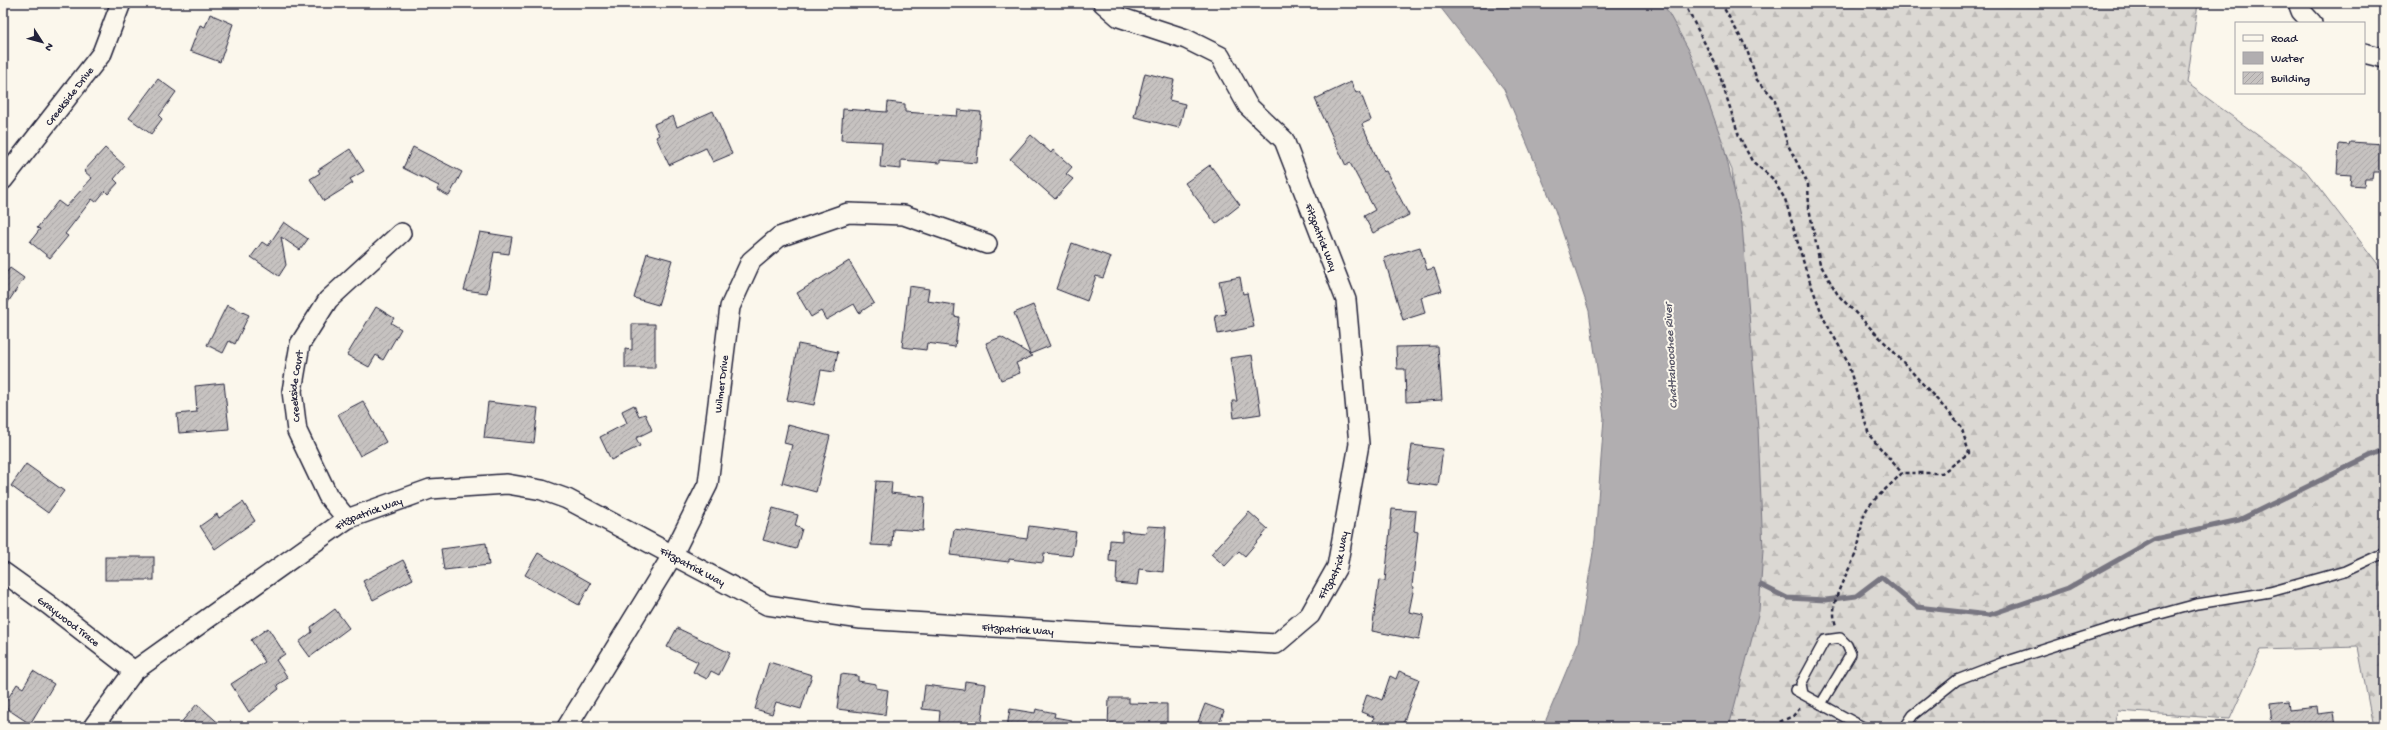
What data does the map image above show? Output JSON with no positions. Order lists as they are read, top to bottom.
{
  "streets": {
    "street": [
      "Creekside Drive",
      "Fitzpatrick Way",
      "Wilmer Drive",
      "Creekside Court",
      "Graywood Trace"
    ]
  },
  "crossings": [
    ["Fitzpatrick Way", "Wilmer Drive"],
    ["Fitzpatrick Way", "Creekside Court"],
    ["Fitzpatrick Way", "Graywood Trace"]
  ],
  "water": ["Chattahoochee River"],
  "legend": ["Road", "Water", "Building"],
  "north": "bottom right"
}
